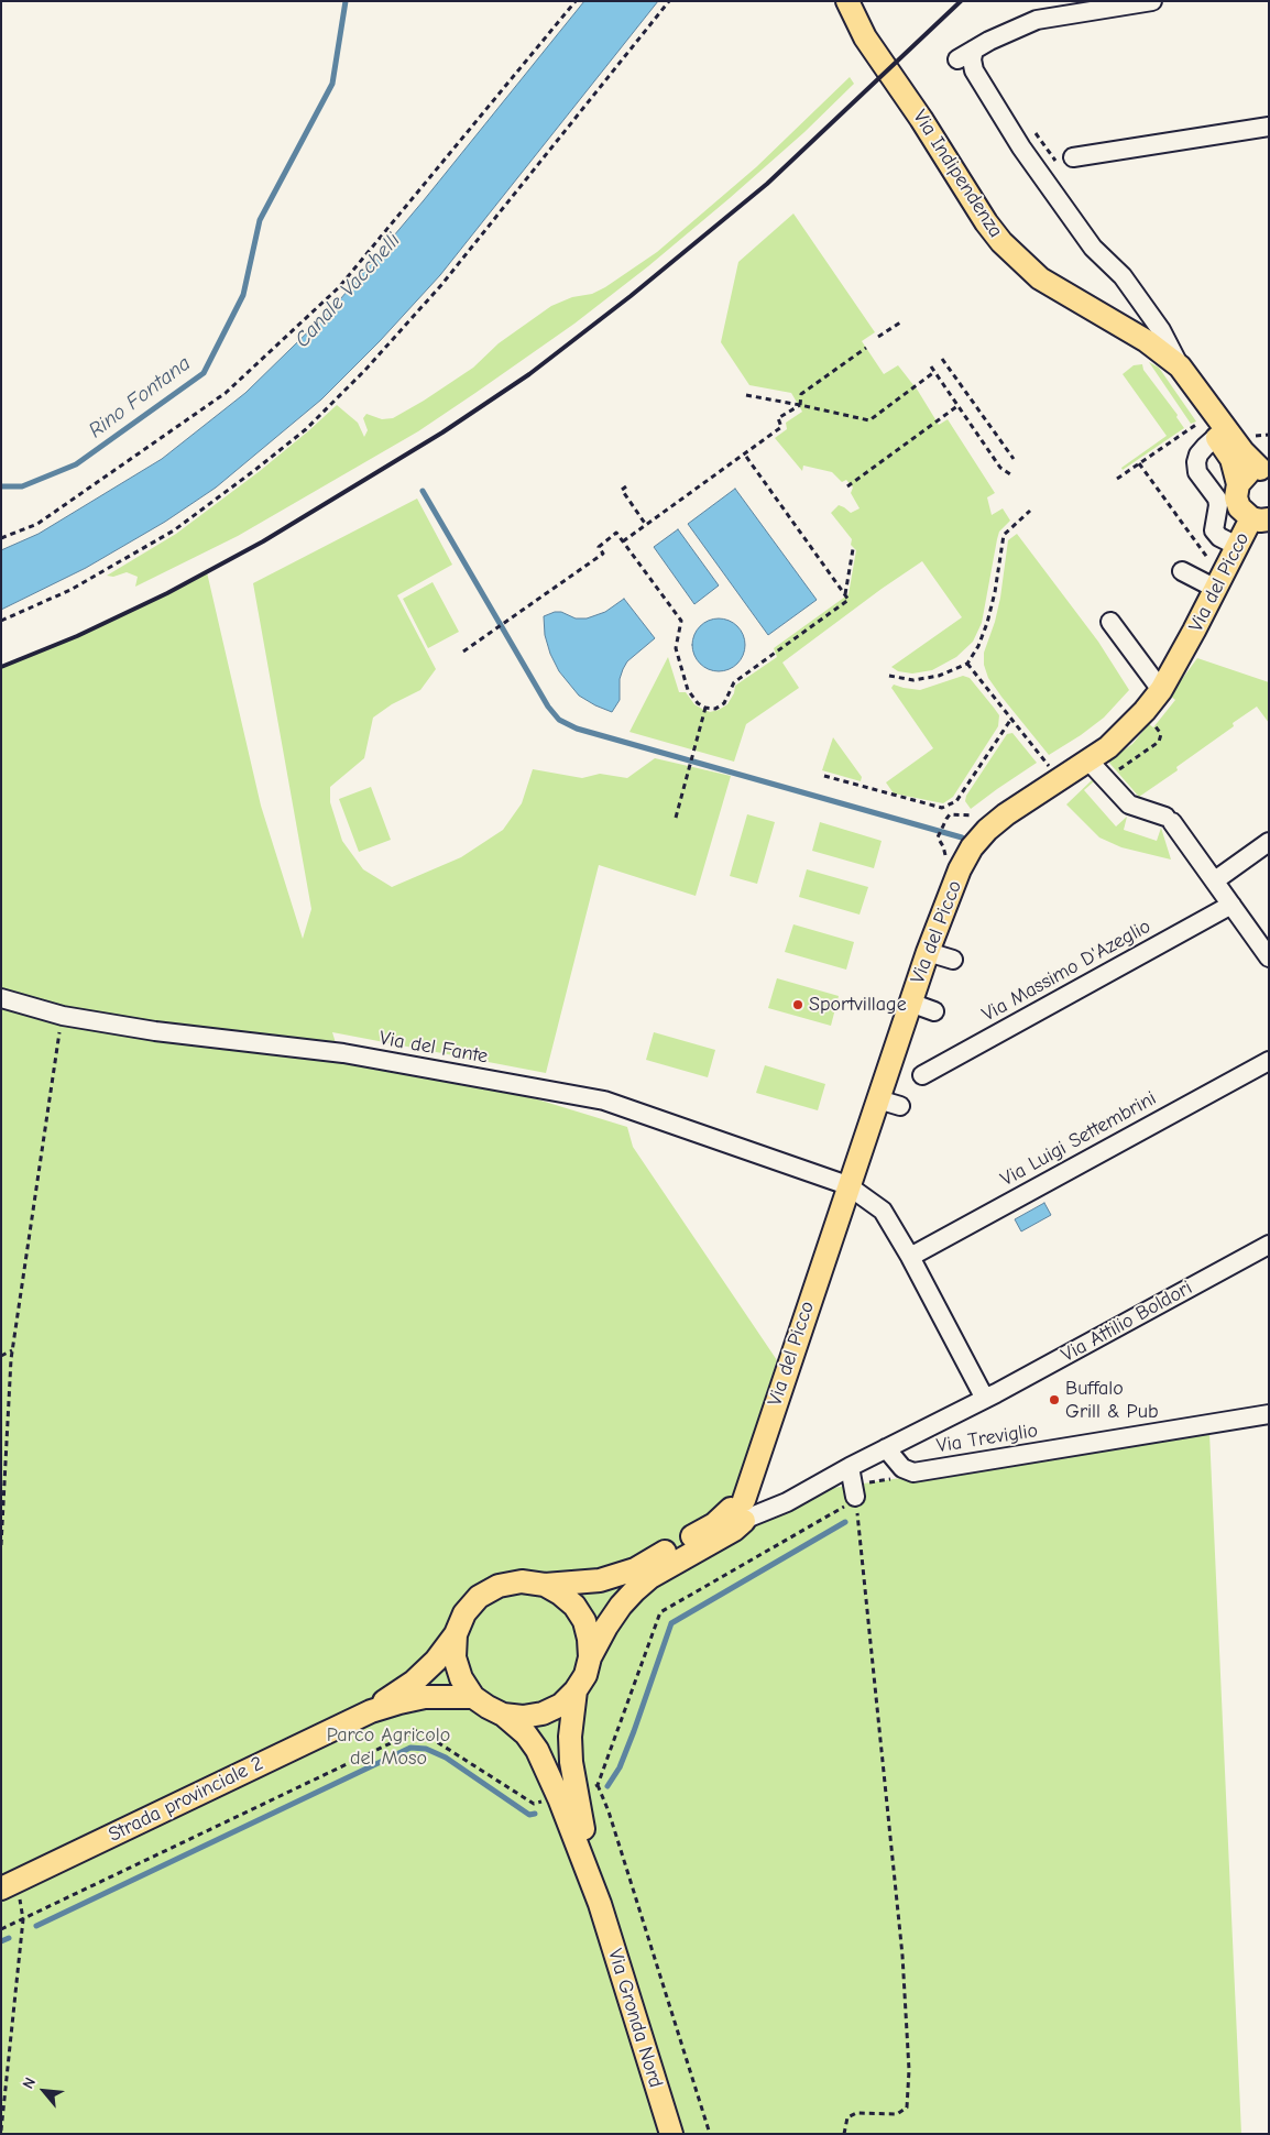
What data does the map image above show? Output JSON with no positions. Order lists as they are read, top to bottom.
{
  "streets": {
    "main road": [
      "Via Indipendenza",
      "Via del Picco",
      "Via Attilio Boldori",
      "Strada provinciale 2",
      "Via Gronda Nord"
    ],
    "street": [
      "Via Massimo D'Azeglio",
      "Via del Fante",
      "Via Luigi Settembrini",
      "Via Treviglio"
    ]
  },
  "crossings": [
    ["Via Indipendenza", "Via del Picco"],
    ["Via del Picco", "Via del Fante"],
    ["Via del Picco", "Via Attilio Boldori"],
    ["Via Attilio Boldori", "Via Treviglio"],
    ["Via Attilio Boldori", "Via Gronda Nord"]
  ],
  "water": ["Canale Vacchelli", "Rino Fontana"],
  "parks": ["Parco Agricolo del Moso"],
  "places": ["Sportvillage", "Buffalo Grill & Pub"],
  "north": "top left"
}
